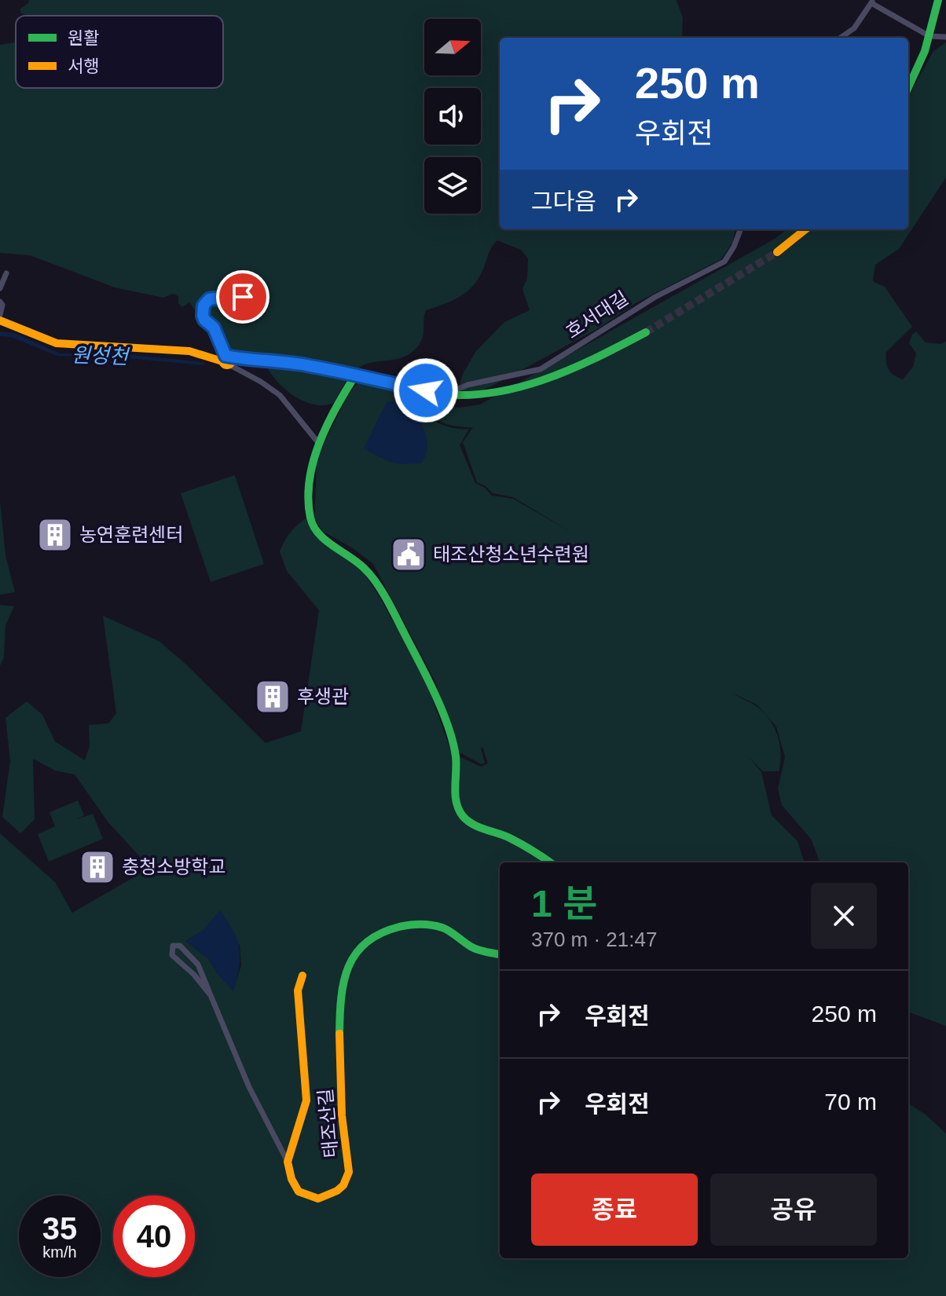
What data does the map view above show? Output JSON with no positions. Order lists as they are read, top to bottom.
{
  "streets": {
    "street": ["호서대길", "태조산길"]
  },
  "water": ["원성천"],
  "places": {
    "building": ["농연훈련센터", "후생관", "충청소방학교"],
    "public building": ["태조산청소년수련원"]
  },
  "legend": ["원활", "서행"],
  "north": "right",
  "page": {
    "turn": ["250 m", "우회전"],
    "then": "그다음",
    "heading": ["1 분", "370 m · 21:47"],
    "list": [
      {
        "name": "우회전",
        "value": "250 m"
      },
      {
        "name": "우회전",
        "value": "70 m"
      }
    ],
    "buttons": ["종료", "공유"],
    "speed": "35 km/h",
    "limit": "40"
  }
}
